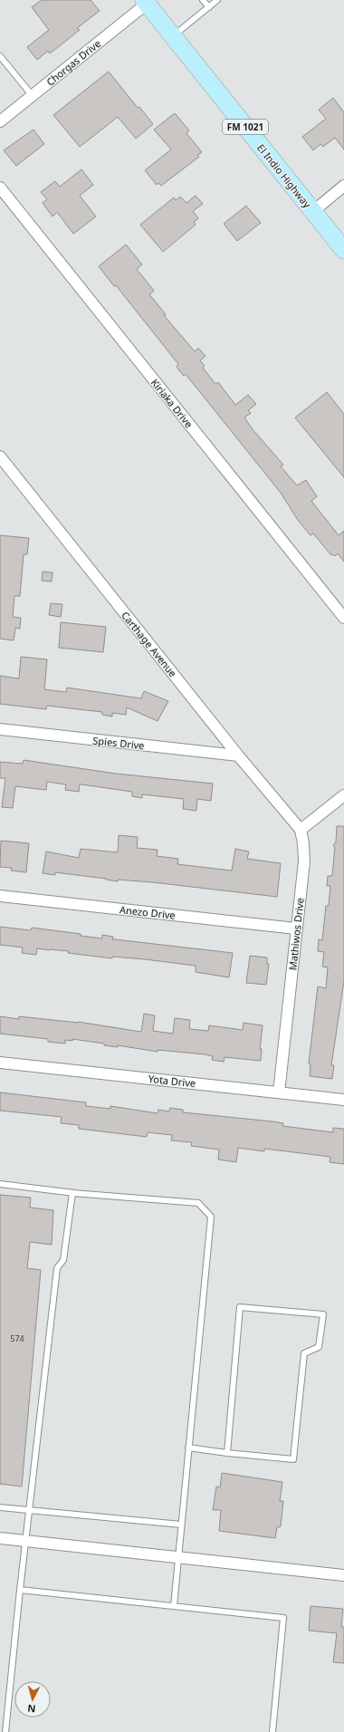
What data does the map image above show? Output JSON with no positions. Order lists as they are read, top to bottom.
{
  "streets": {
    "main road": ["FM 1021", "El Indio Highway"],
    "street": [
      "Chorgas Drive",
      "Kiriaka Drive",
      "Carthage Avenue",
      "Spies Drive",
      "Anezo Drive",
      "Mathiwos Drive",
      "Yota Drive"
    ]
  },
  "crossings": [
    ["Chorgas Drive", "El Indio Highway"],
    ["Carthage Avenue", "Spies Drive"],
    ["Carthage Avenue", "Mathiwos Drive"],
    ["Anezo Drive", "Mathiwos Drive"],
    ["Mathiwos Drive", "Yota Drive"]
  ],
  "house_numbers": ["574"],
  "north": "bottom"
}
